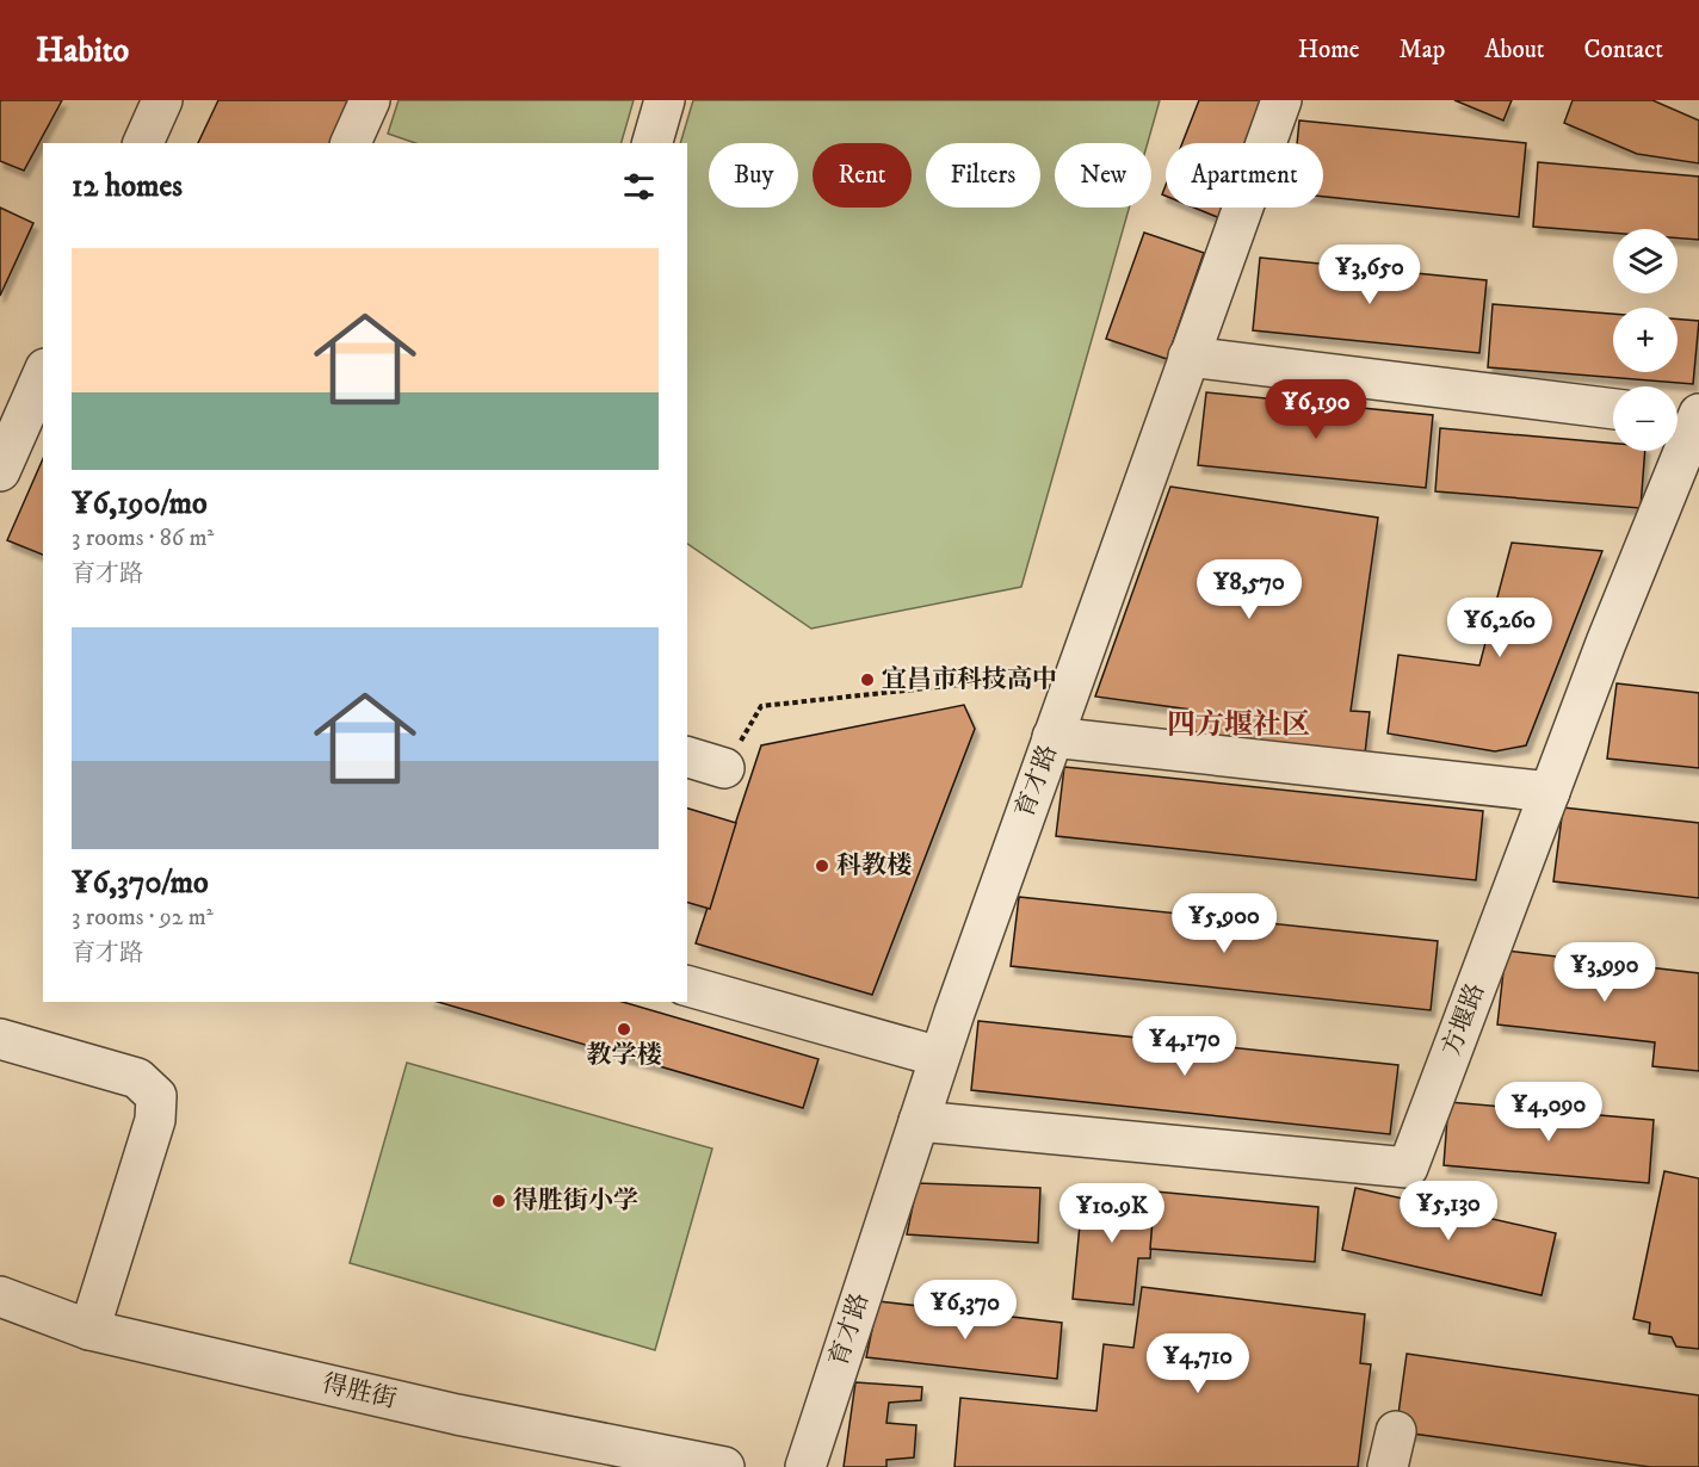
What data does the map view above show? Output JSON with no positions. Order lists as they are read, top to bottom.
{
  "streets": {
    "street": ["育才路", "方堰路", "得胜街"]
  },
  "crossings": [
    ["育才路", "方堰路"]
  ],
  "districts": ["四方堰社区"],
  "places": [
    "宜昌市科技高中",
    "科教楼",
    "教学楼",
    "得胜街小学"
  ],
  "page": {
    "header": "Habito",
    "nav": [
      "Home",
      "Map",
      "About",
      "Contact"
    ],
    "chip": [
      "Buy",
      "Rent",
      "Filters",
      "New",
      "Apartment"
    ],
    "heading": "12 homes",
    "map_buttons": ["+", "−"],
    "list": [
      {
        "name": "¥6,190/mo",
        "note": "3 rooms · 86 m² · 育才路"
      },
      {
        "name": "¥6,370/mo",
        "note": "3 rooms · 92 m² · 育才路"
      }
    ],
    "price": [
      "¥3,650",
      "¥6,190",
      "¥8,570",
      "¥6,260",
      "¥5,900",
      "¥3,990",
      "¥4,170",
      "¥4,090",
      "¥5,130",
      "¥10.9K",
      "¥6,370",
      "¥4,710"
    ]
  }
}
